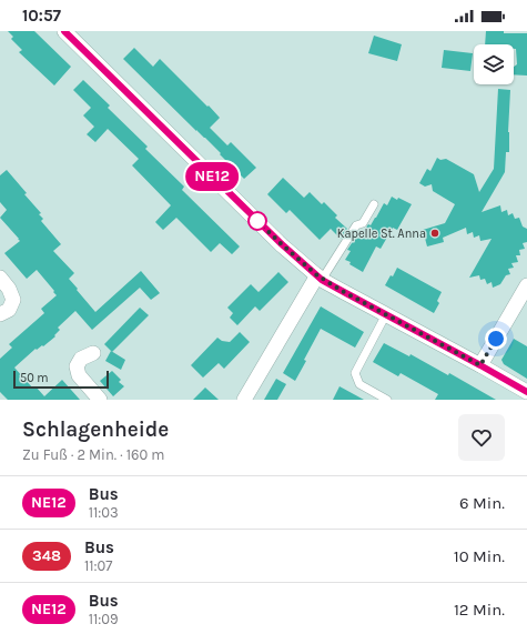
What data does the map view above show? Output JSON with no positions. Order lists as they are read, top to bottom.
{
  "places": ["Kapelle St. Anna"],
  "lines": ["bus line NE12"],
  "scale_bar": "50 m",
  "page": {
    "status": "10:57",
    "on_map": "NE12",
    "scale": "50 m",
    "heading": ["Schlagenheide", "Zu Fuß · 2 Min. · 160 m"],
    "list": [
      {
        "mark": "NE12",
        "name": "Bus",
        "note": "11:03",
        "value": "6 Min."
      },
      {
        "mark": "348",
        "name": "Bus",
        "note": "11:07",
        "value": "10 Min."
      },
      {
        "mark": "NE12",
        "name": "Bus",
        "note": "11:09",
        "value": "12 Min."
      }
    ]
  }
}
